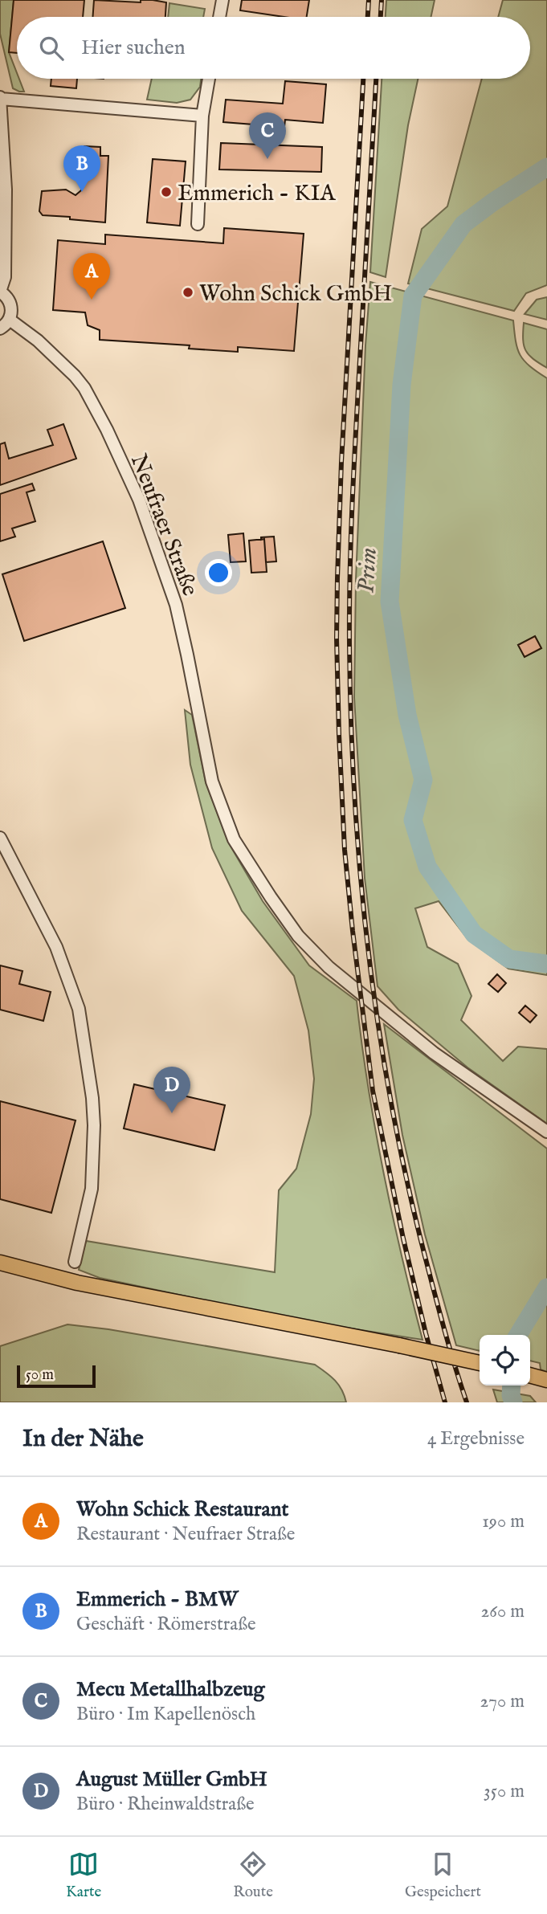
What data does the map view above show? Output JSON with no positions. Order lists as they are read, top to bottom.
{
  "streets": {
    "street": ["Neufraer Straße"]
  },
  "water": ["Prim"],
  "places": ["Emmerich - KIA", "Wohn Schick GmbH"],
  "scale_bar": "50 m",
  "page": {
    "search": "Hier suchen",
    "pins": [
      "C",
      "B",
      "A",
      "D"
    ],
    "scale": "50 m",
    "heading": ["In der Nähe", "4 Ergebnisse"],
    "list": [
      {
        "mark": "A",
        "name": "Wohn Schick Restaurant",
        "note": "Restaurant · Neufraer Straße",
        "value": "190 m"
      },
      {
        "mark": "B",
        "name": "Emmerich - BMW",
        "note": "Geschäft · Römerstraße",
        "value": "260 m"
      },
      {
        "mark": "C",
        "name": "Mecu Metallhalbzeug",
        "note": "Büro · Im Kapellenösch",
        "value": "270 m"
      },
      {
        "mark": "D",
        "name": "August Müller GmbH",
        "note": "Büro · Rheinwaldstraße",
        "value": "350 m"
      }
    ],
    "nav": ["Karte", "Route", "Gespeichert"]
  }
}
